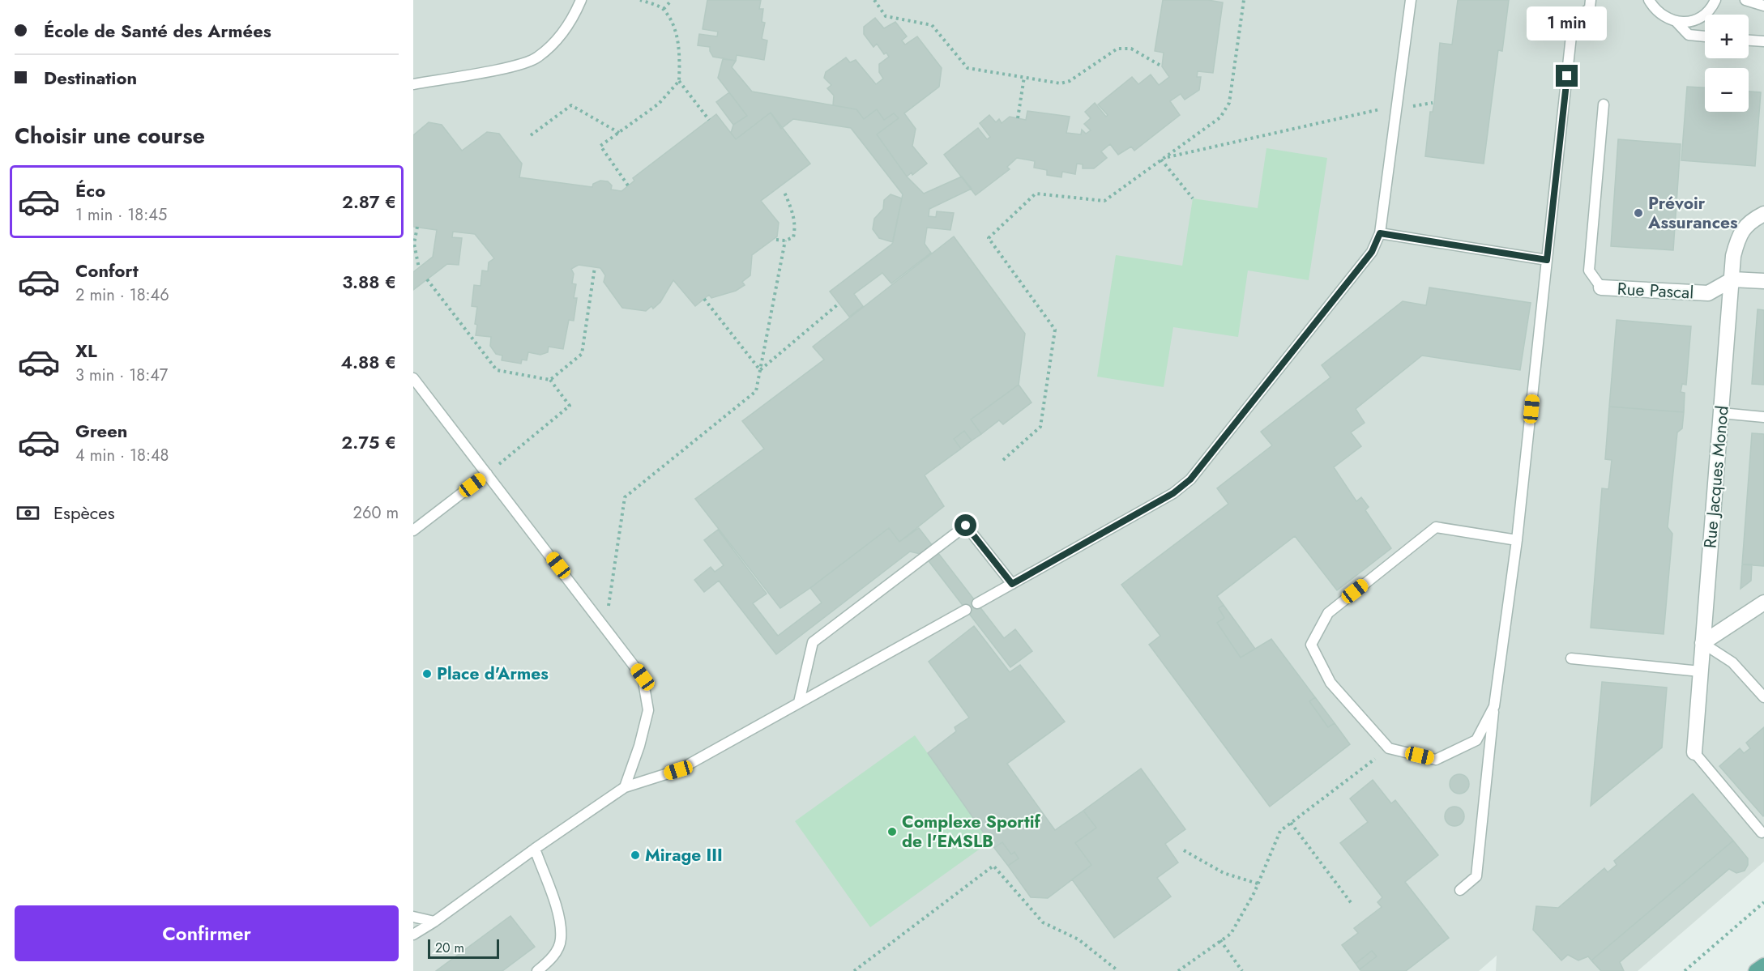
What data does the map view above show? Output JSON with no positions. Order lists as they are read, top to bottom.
{
  "streets": {
    "street": ["Rue Pascal", "Rue Jacques Monod"]
  },
  "crossings": [
    ["Rue Pascal", "Rue Jacques Monod"]
  ],
  "places": [
    "Prévoir Assurances",
    "Place d'Armes",
    "Complexe Sportif de l'EMSLB",
    "Mirage III"
  ],
  "scale_bar": "20 m",
  "page": {
    "banner": ["École de Santé des Armées", "Destination"],
    "bubble": "1 min",
    "map_buttons": ["+", "−"],
    "heading": "Choisir une course",
    "list": [
      {
        "name": "Éco",
        "note": "1 min · 18:45",
        "value": "2.87 €"
      },
      {
        "name": "Confort",
        "note": "2 min · 18:46",
        "value": "3.88 €"
      },
      {
        "name": "XL",
        "note": "3 min · 18:47",
        "value": "4.88 €"
      },
      {
        "name": "Green",
        "note": "4 min · 18:48",
        "value": "2.75 €"
      }
    ],
    "pay": ["Espèces", "260 m"],
    "buttons": "Confirmer",
    "scale": "20 m"
  }
}
